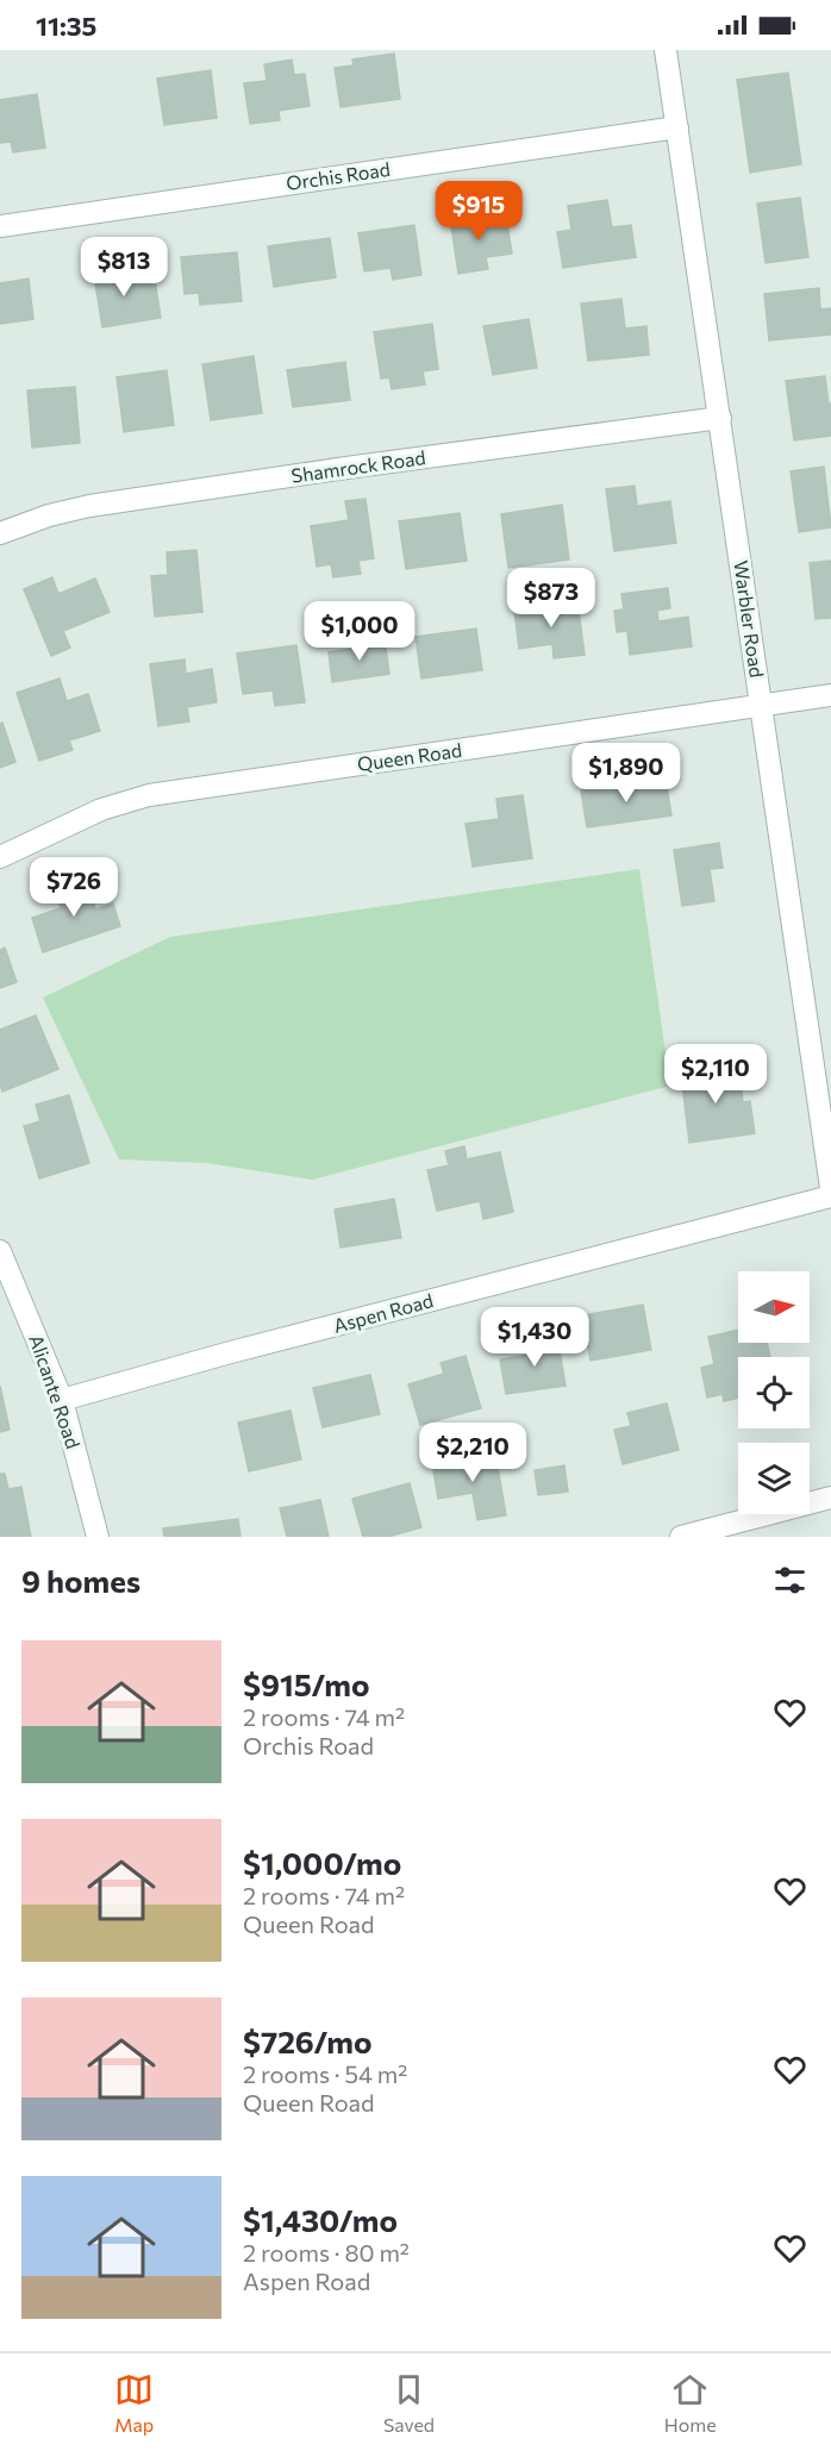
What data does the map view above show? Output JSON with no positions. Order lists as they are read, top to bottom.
{
  "streets": {
    "street": [
      "Orchis Road",
      "Shamrock Road",
      "Warbler Road",
      "Queen Road",
      "Aspen Road",
      "Alicante Road"
    ]
  },
  "crossings": [
    ["Orchis Road", "Warbler Road"],
    ["Shamrock Road", "Warbler Road"],
    ["Warbler Road", "Queen Road"],
    ["Aspen Road", "Alicante Road"]
  ],
  "north": "right",
  "page": {
    "status": "11:35",
    "price": [
      "$915",
      "$813",
      "$873",
      "$1,000",
      "$1,890",
      "$726",
      "$2,110",
      "$1,430",
      "$2,210"
    ],
    "heading": "9 homes",
    "list": [
      {
        "name": "$915/mo",
        "note": "2 rooms · 74 m² · Orchis Road"
      },
      {
        "name": "$1,000/mo",
        "note": "2 rooms · 74 m² · Queen Road"
      },
      {
        "name": "$726/mo",
        "note": "2 rooms · 54 m² · Queen Road"
      },
      {
        "name": "$1,430/mo",
        "note": "2 rooms · 80 m² · Aspen Road"
      }
    ],
    "tabs": ["Map", "Saved", "Home"]
  }
}
